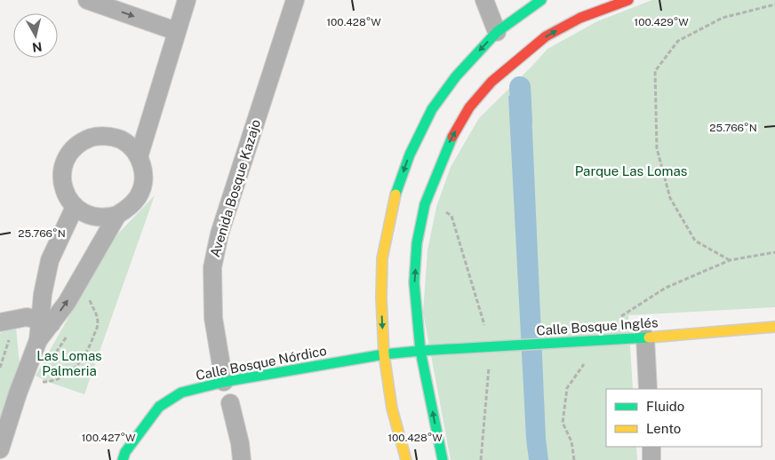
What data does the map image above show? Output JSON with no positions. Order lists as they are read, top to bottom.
{
  "streets": {
    "street": ["Avenida Bosque Kazajo", "Calle Bosque Inglés", "Calle Bosque Nórdico"]
  },
  "crossings": [
    ["Avenida Bosque Kazajo", "Calle Bosque Nórdico"],
    ["Calle Bosque Inglés", "Calle Bosque Nórdico"]
  ],
  "parks": ["Parque Las Lomas", "Las Lomas Palmeria"],
  "legend": ["Fluido", "Lento"],
  "north": "bottom",
  "coordinates": [
    "100.428°W",
    "100.429°W",
    "25.766°N",
    "100.427°W"
  ]
}
